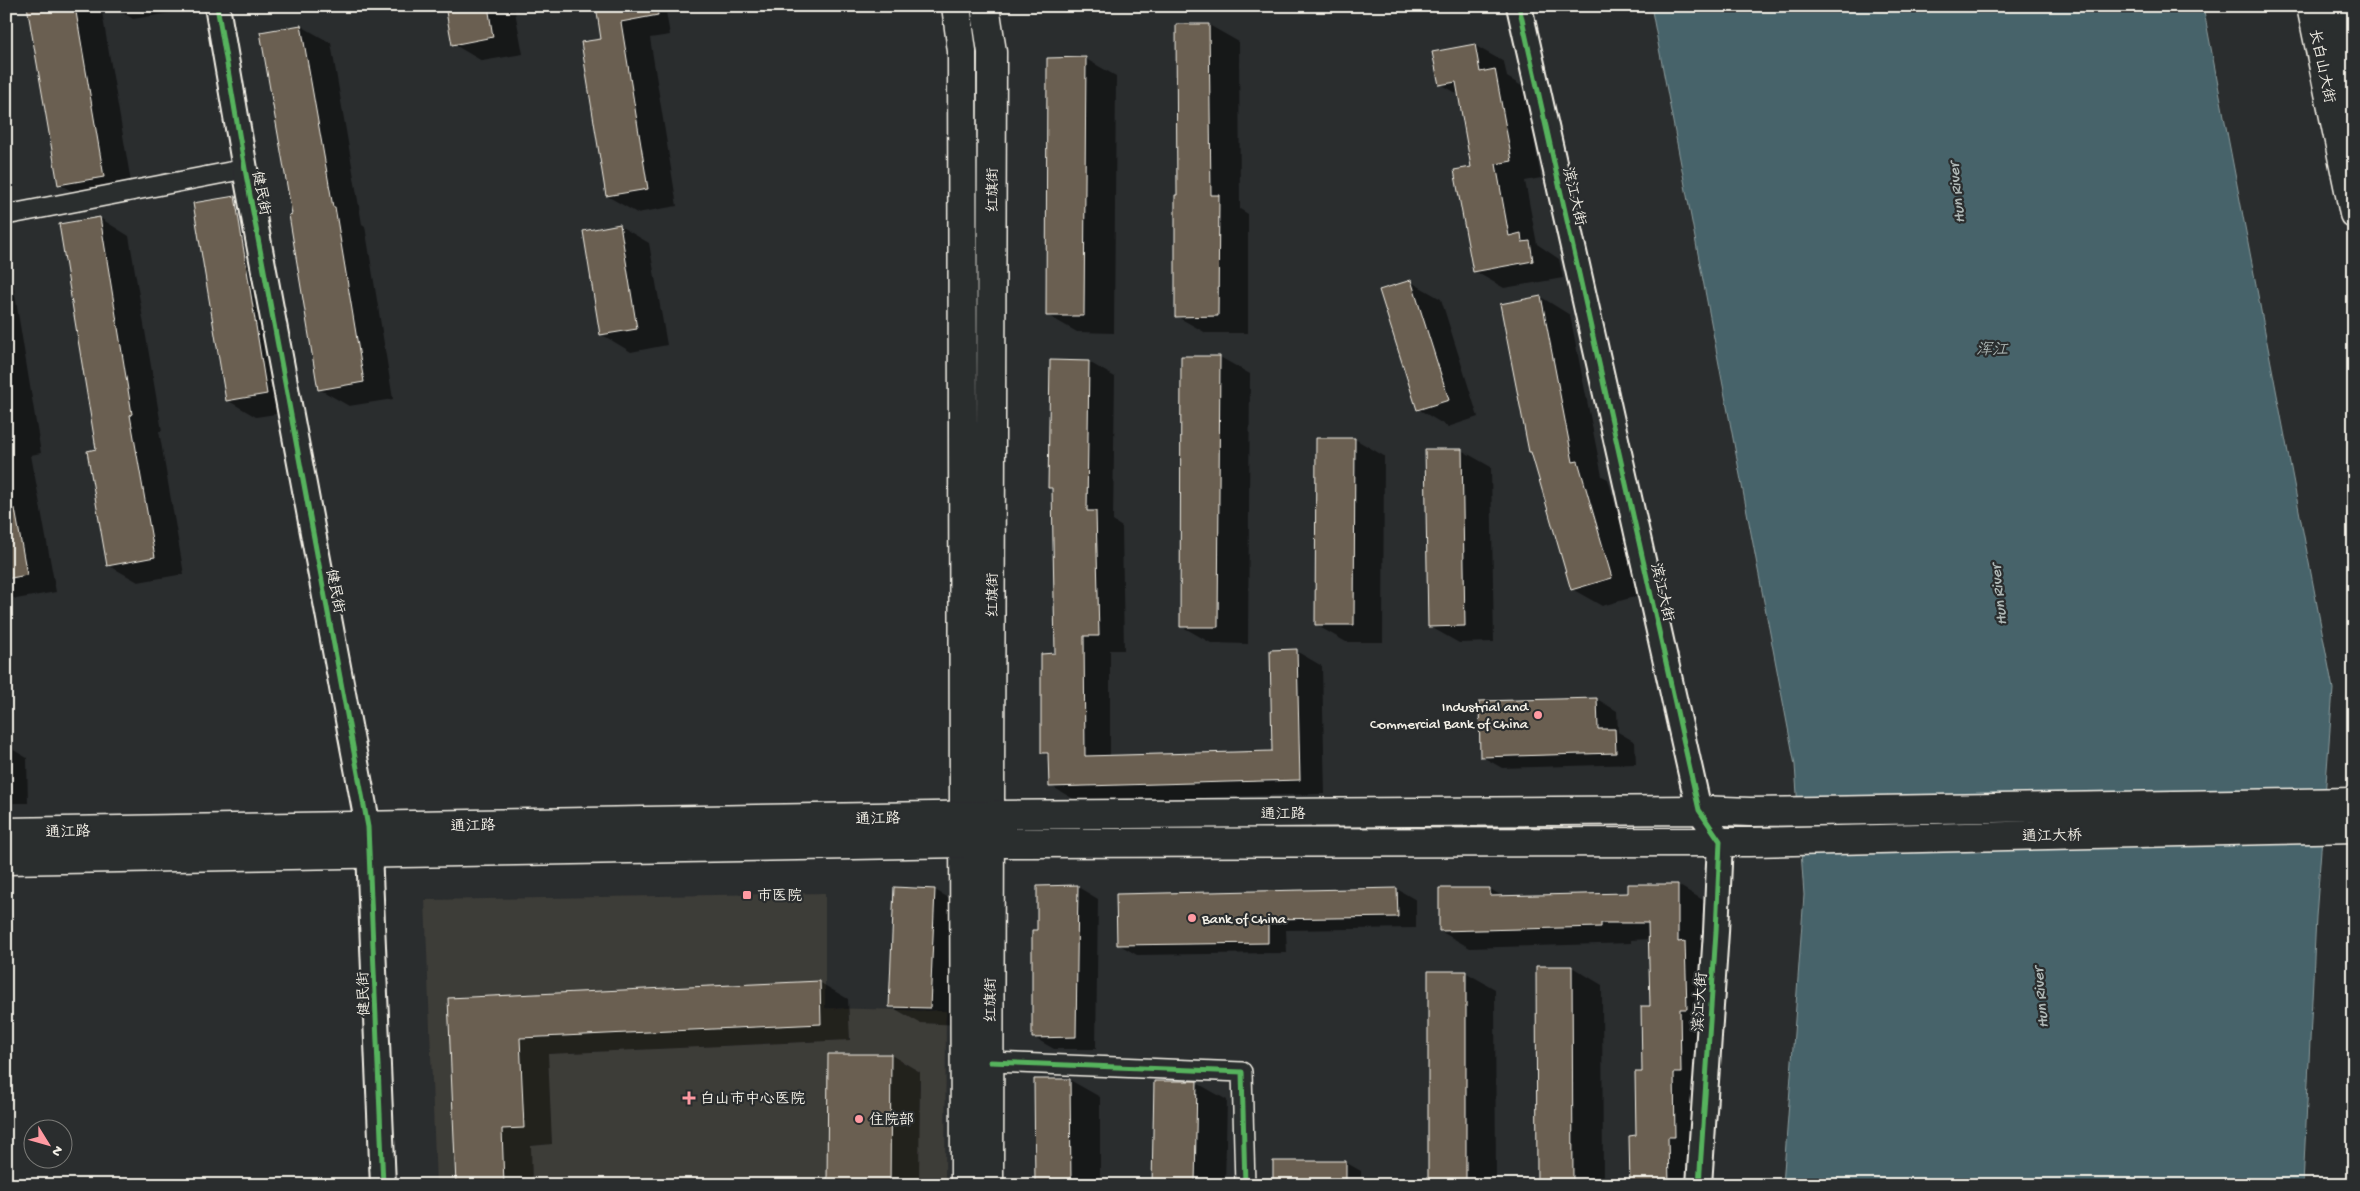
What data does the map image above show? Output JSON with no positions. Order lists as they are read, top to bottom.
{
  "streets": {
    "main road": [
      "长白山大街",
      "红旗街",
      "通江路",
      "通江大桥"
    ],
    "street": ["健民街", "滨江大街"]
  },
  "crossings": [
    ["红旗街", "通江路"],
    ["健民街", "通江路"],
    ["滨江大街", "通江路"],
    ["通江路", "通江大桥"]
  ],
  "water": ["Hun River", "浑江"],
  "places": {
    "other": ["Industrial and Commercial Bank of China", "Bank of China", "住院部"],
    "transit": ["市医院"],
    "health": ["白山市中心医院"]
  },
  "north": "bottom right"
}
